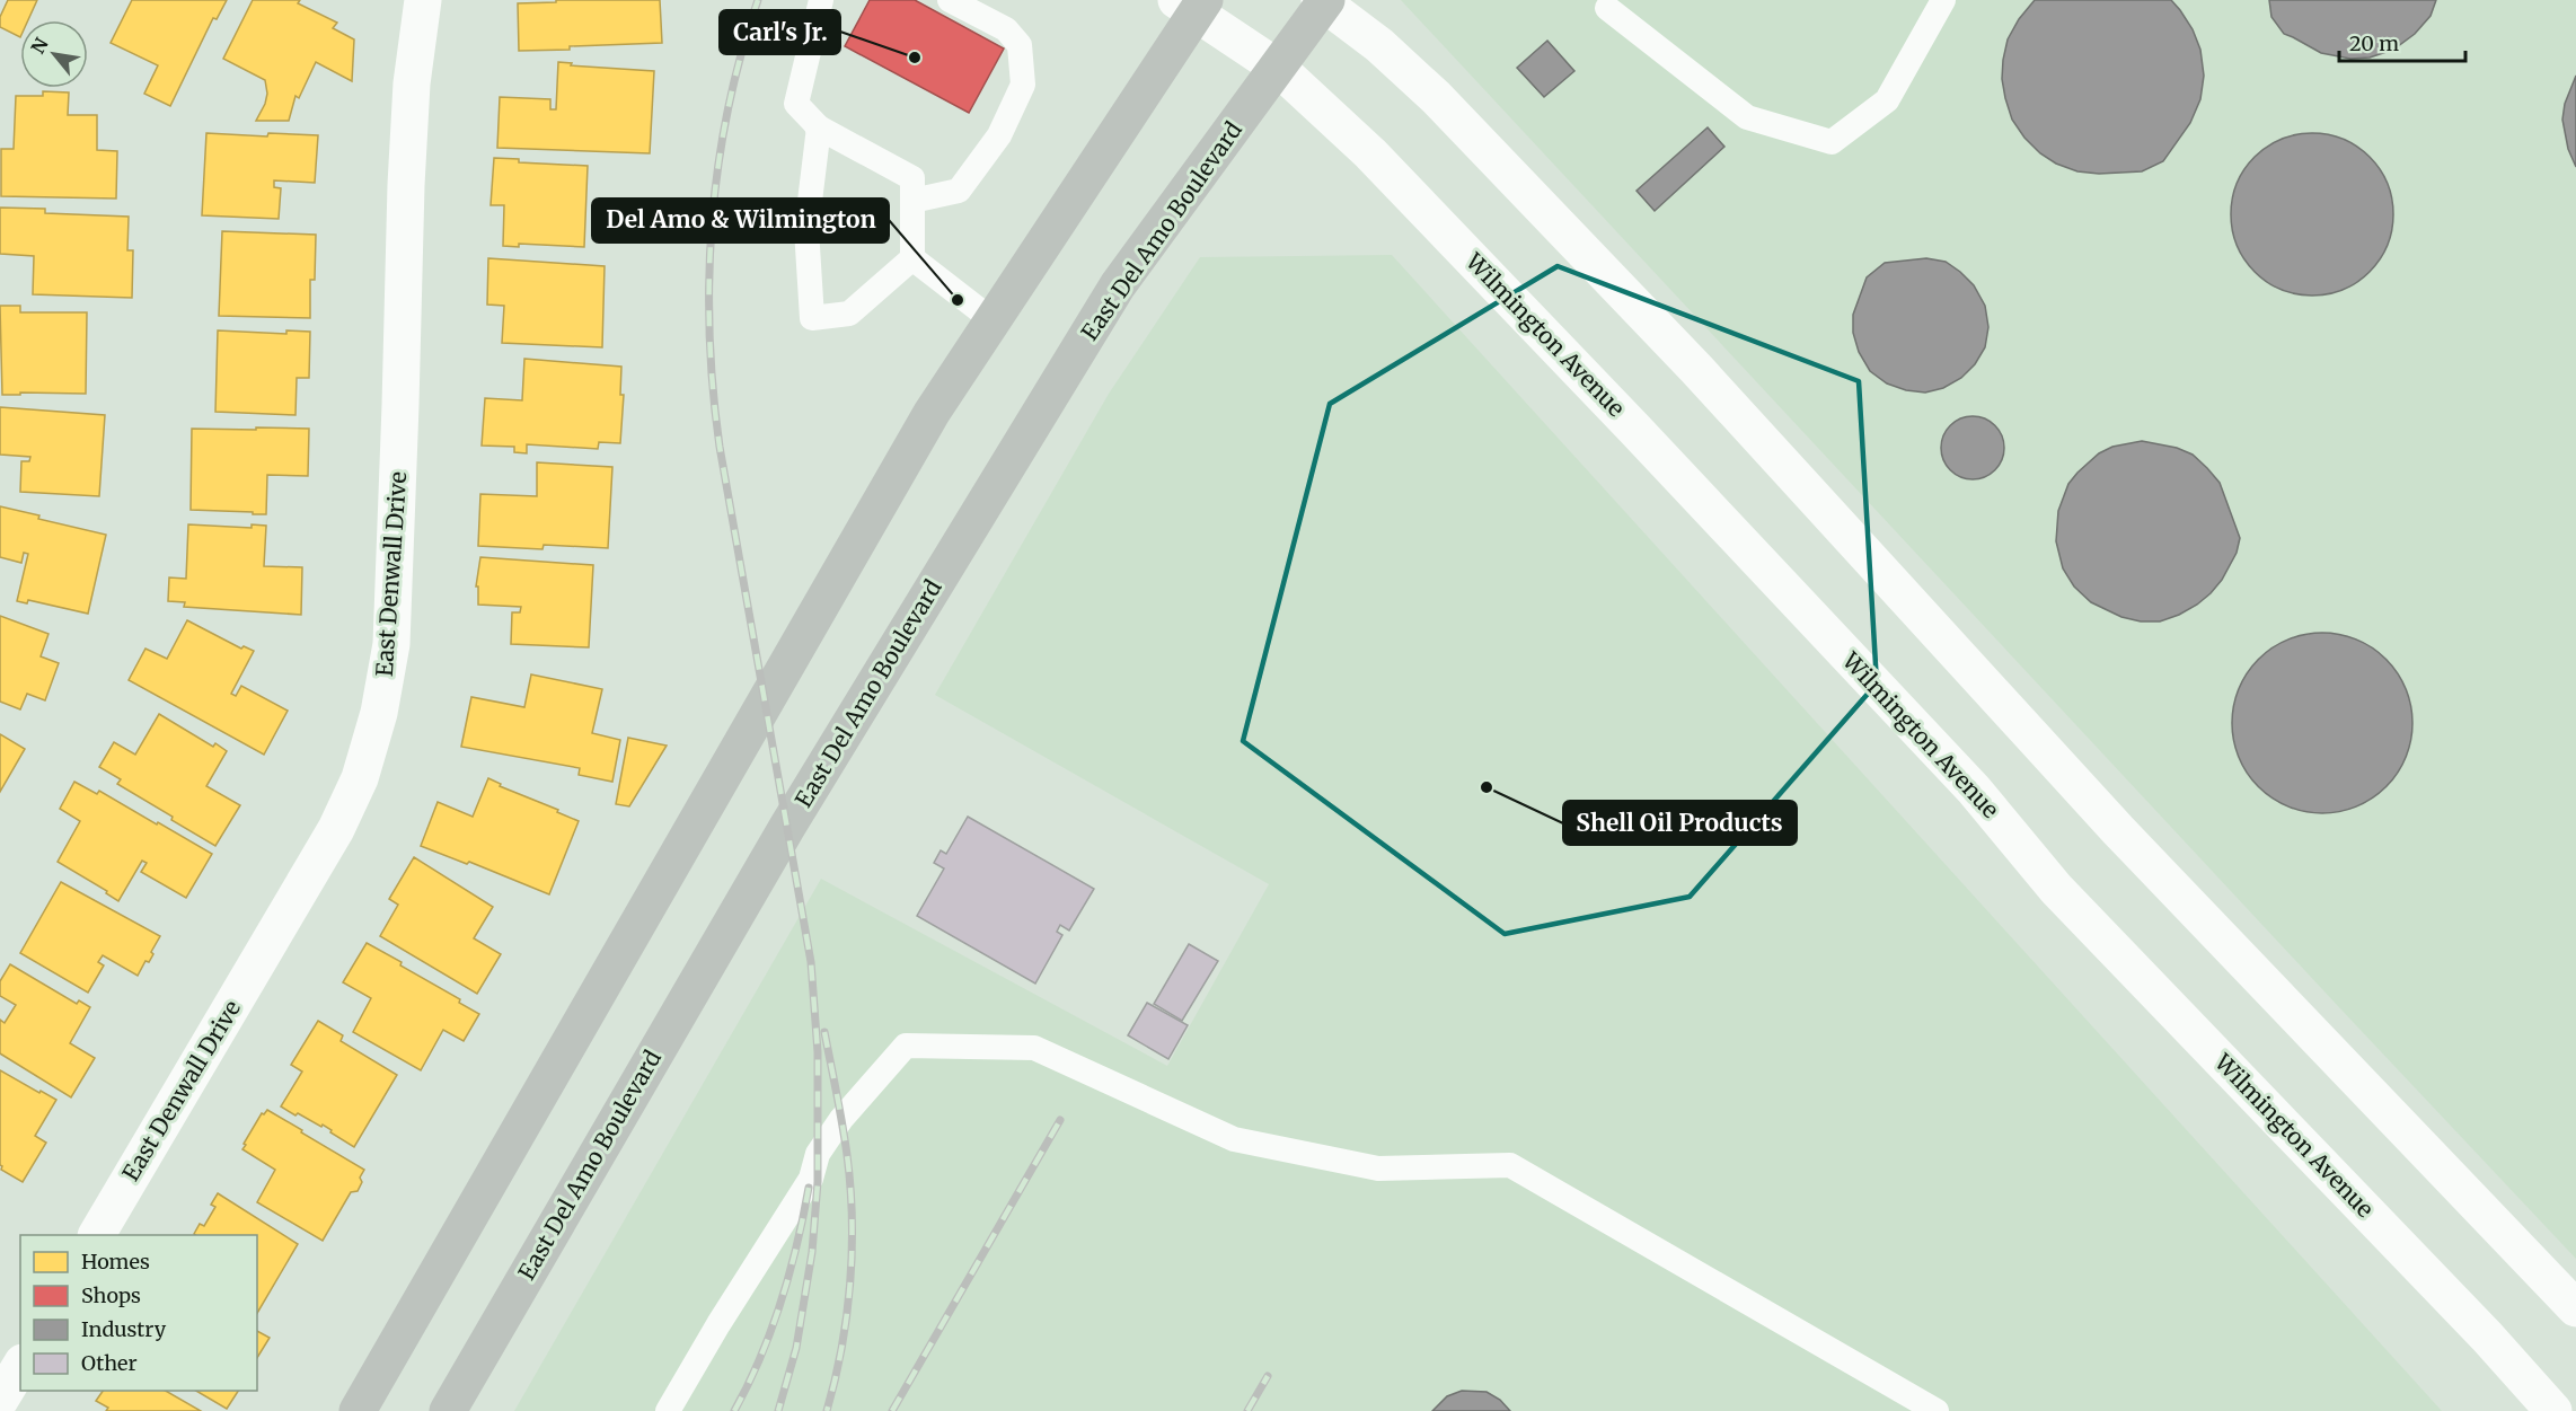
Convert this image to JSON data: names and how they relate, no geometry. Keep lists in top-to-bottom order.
{
  "streets": {
    "main road": ["East Del Amo Boulevard", "Wilmington Avenue", "East Denwall Drive"]
  },
  "crossings": [
    ["East Del Amo Boulevard", "Wilmington Avenue"]
  ],
  "places": ["Carl's Jr.", "Del Amo & Wilmington", "Shell Oil Products"],
  "legend": [
    "Homes",
    "Shops",
    "Industry",
    "Other"
  ],
  "scale_bar": "20 m",
  "north": "top left"
}
